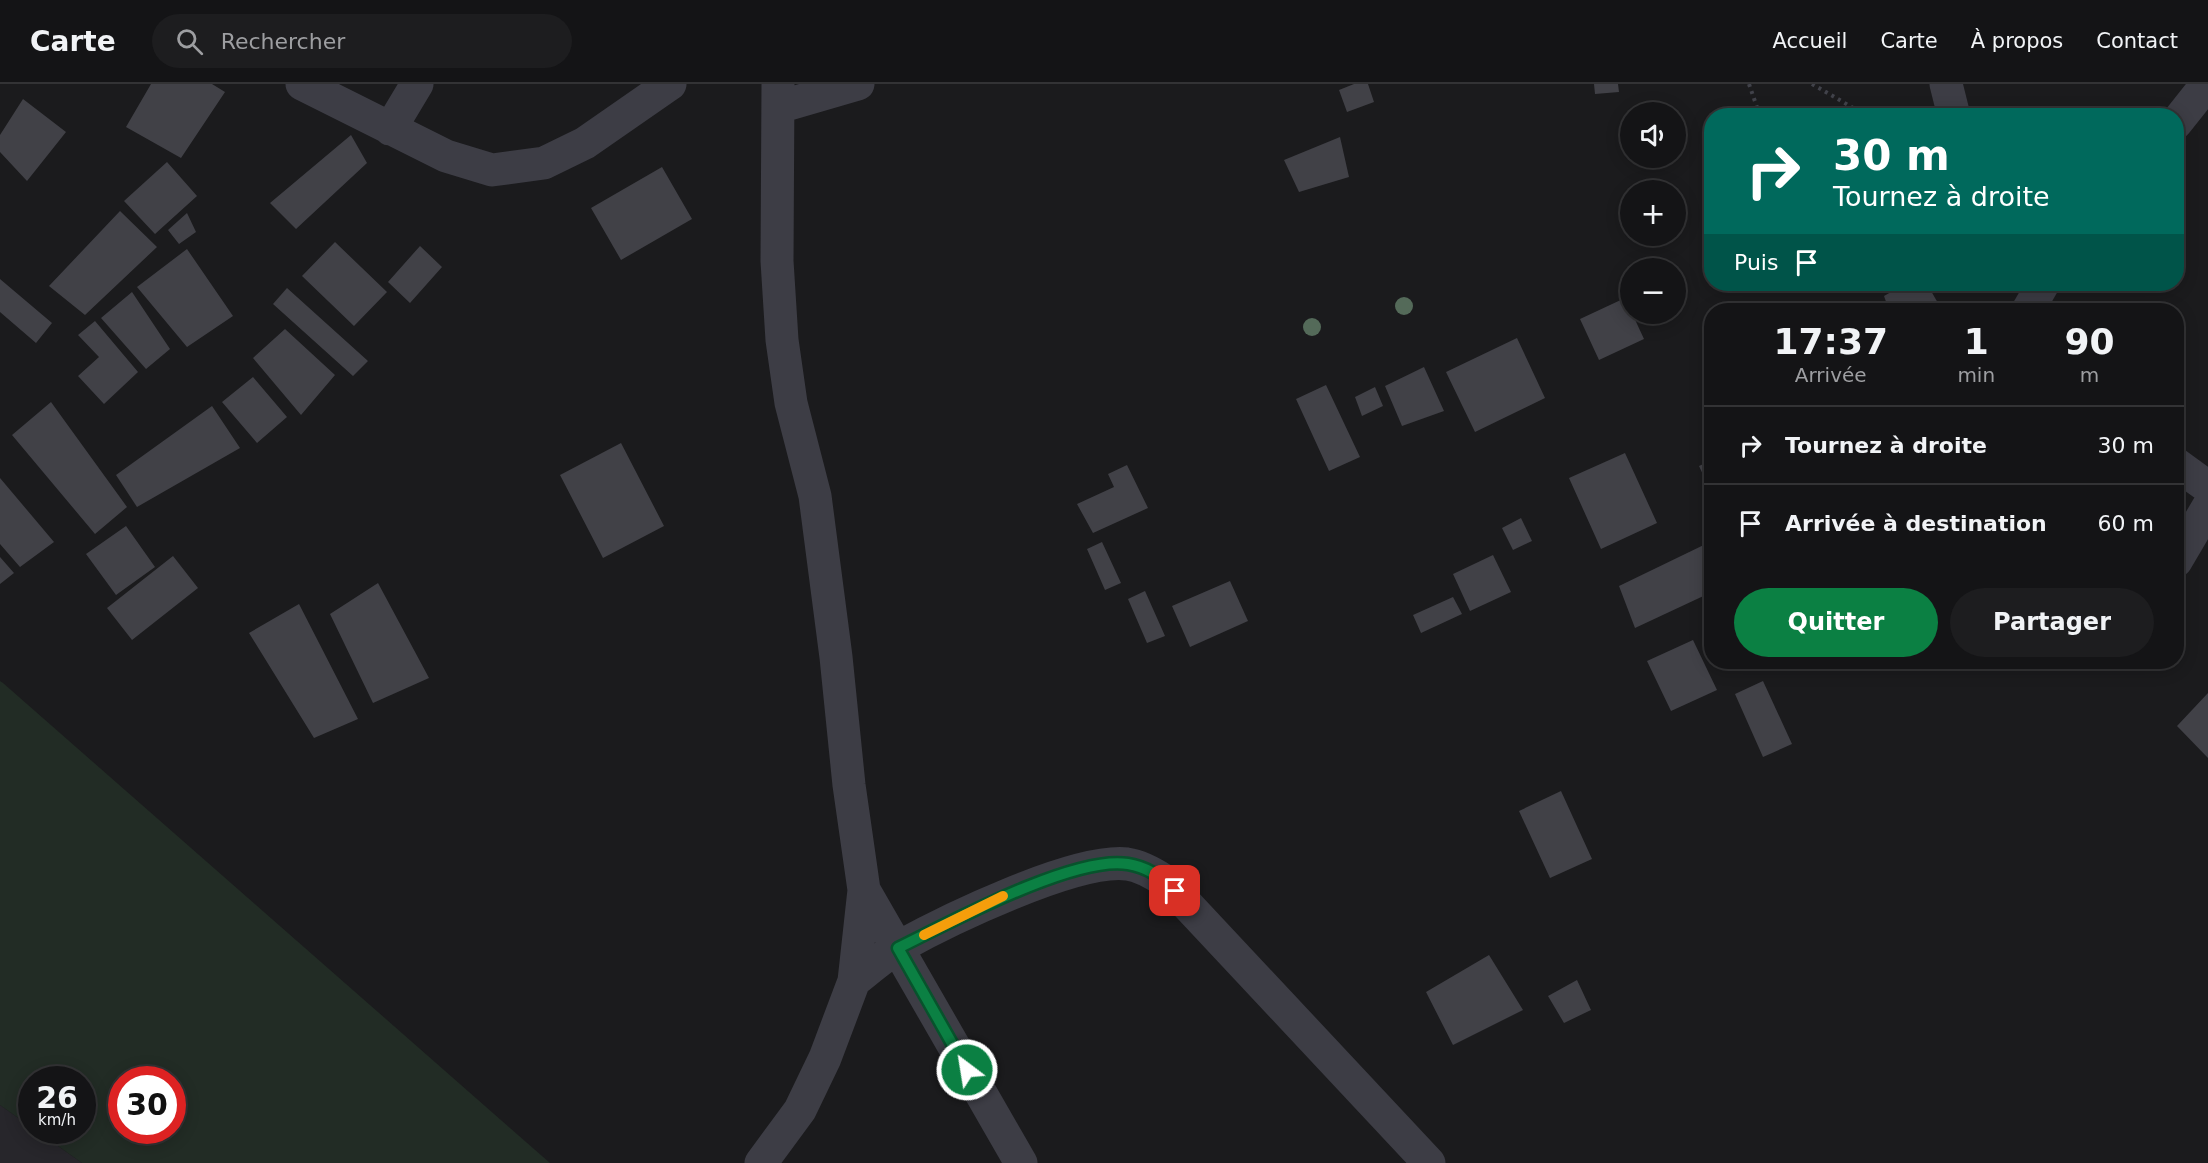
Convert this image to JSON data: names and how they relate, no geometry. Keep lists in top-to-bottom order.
{
  "page": {
    "header": "Carte",
    "search": "Rechercher",
    "nav": [
      "Accueil",
      "Carte",
      "À propos",
      "Contact"
    ],
    "map_buttons": ["+", "−"],
    "turn": ["30 m", "Tournez à droite"],
    "then": "Puis",
    "eta": [
      "17:37",
      "Arrivée",
      "1",
      "min",
      "90",
      "m"
    ],
    "list": [
      {
        "name": "Tournez à droite",
        "value": "30 m"
      },
      {
        "name": "Arrivée à destination",
        "value": "60 m"
      }
    ],
    "buttons": ["Quitter", "Partager"],
    "speed": "26 km/h",
    "limit": "30"
  }
}
